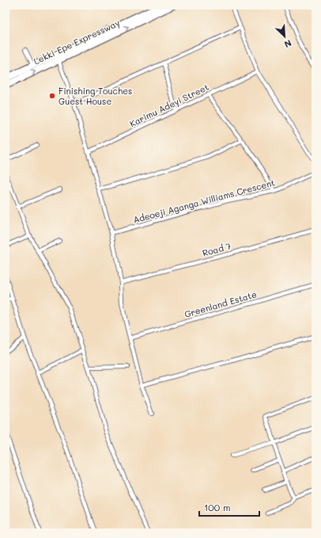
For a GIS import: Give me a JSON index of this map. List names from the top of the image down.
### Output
{
  "streets": {
    "highway": ["Lekki-Epe Expressway"],
    "street": [
      "Karimu Adeyi Street",
      "Adeoeji Aganga Williams Crescent",
      "Road 7",
      "Greenland Estate"
    ]
  },
  "places": ["Finishing Touches Guest House"],
  "scale_bar": "100 m",
  "north": "bottom right"
}
